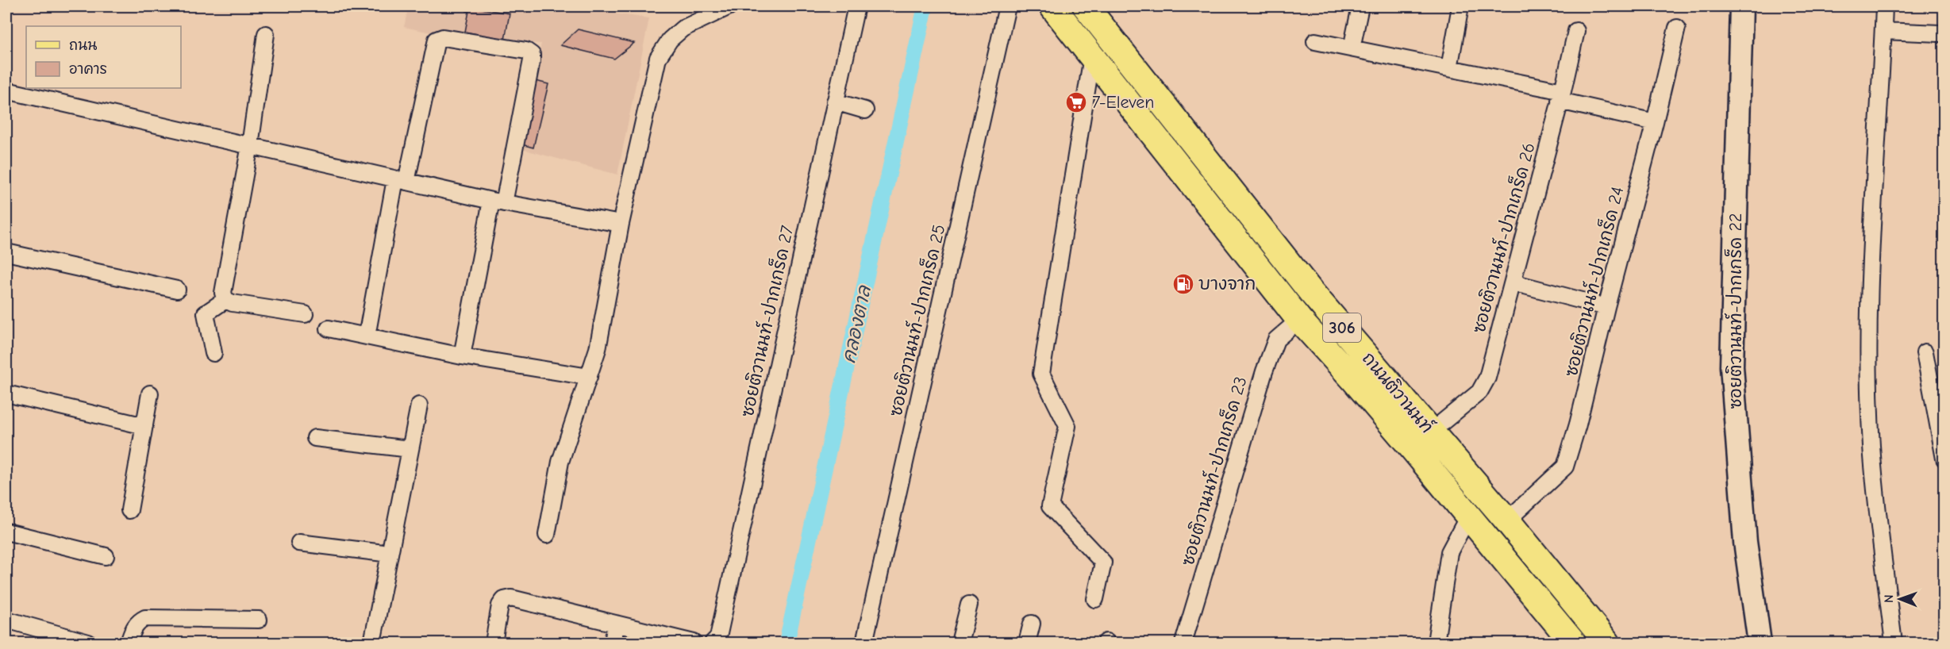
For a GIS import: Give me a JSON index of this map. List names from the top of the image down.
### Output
{
  "streets": {
    "main road": ["306", "ถนนติวานนท์"],
    "street": [
      "ซอยติวานนท์-ปากเกร็ด 26",
      "ซอยติวานนท์-ปากเกร็ด 24",
      "ซอยติวานนท์-ปากเกร็ด 22",
      "ซอยติวานนท์-ปากเกร็ด 25",
      "ซอยติวานนท์-ปากเกร็ด 27",
      "ซอยติวานนท์-ปากเกร็ด 23"
    ]
  },
  "crossings": [
    ["ซอยติวานนท์-ปากเกร็ด 26", "ถนนติวานนท์"],
    ["ซอยติวานนท์-ปากเกร็ด 24", "ถนนติวานนท์"],
    ["ถนนติวานนท์", "ซอยติวานนท์-ปากเกร็ด 23"]
  ],
  "water": ["คลองตาล"],
  "places": {
    "supermarket": ["7-Eleven"],
    "fuel station": ["บางจาก"]
  },
  "legend": ["ถนน", "อาคาร"],
  "north": "left"
}
